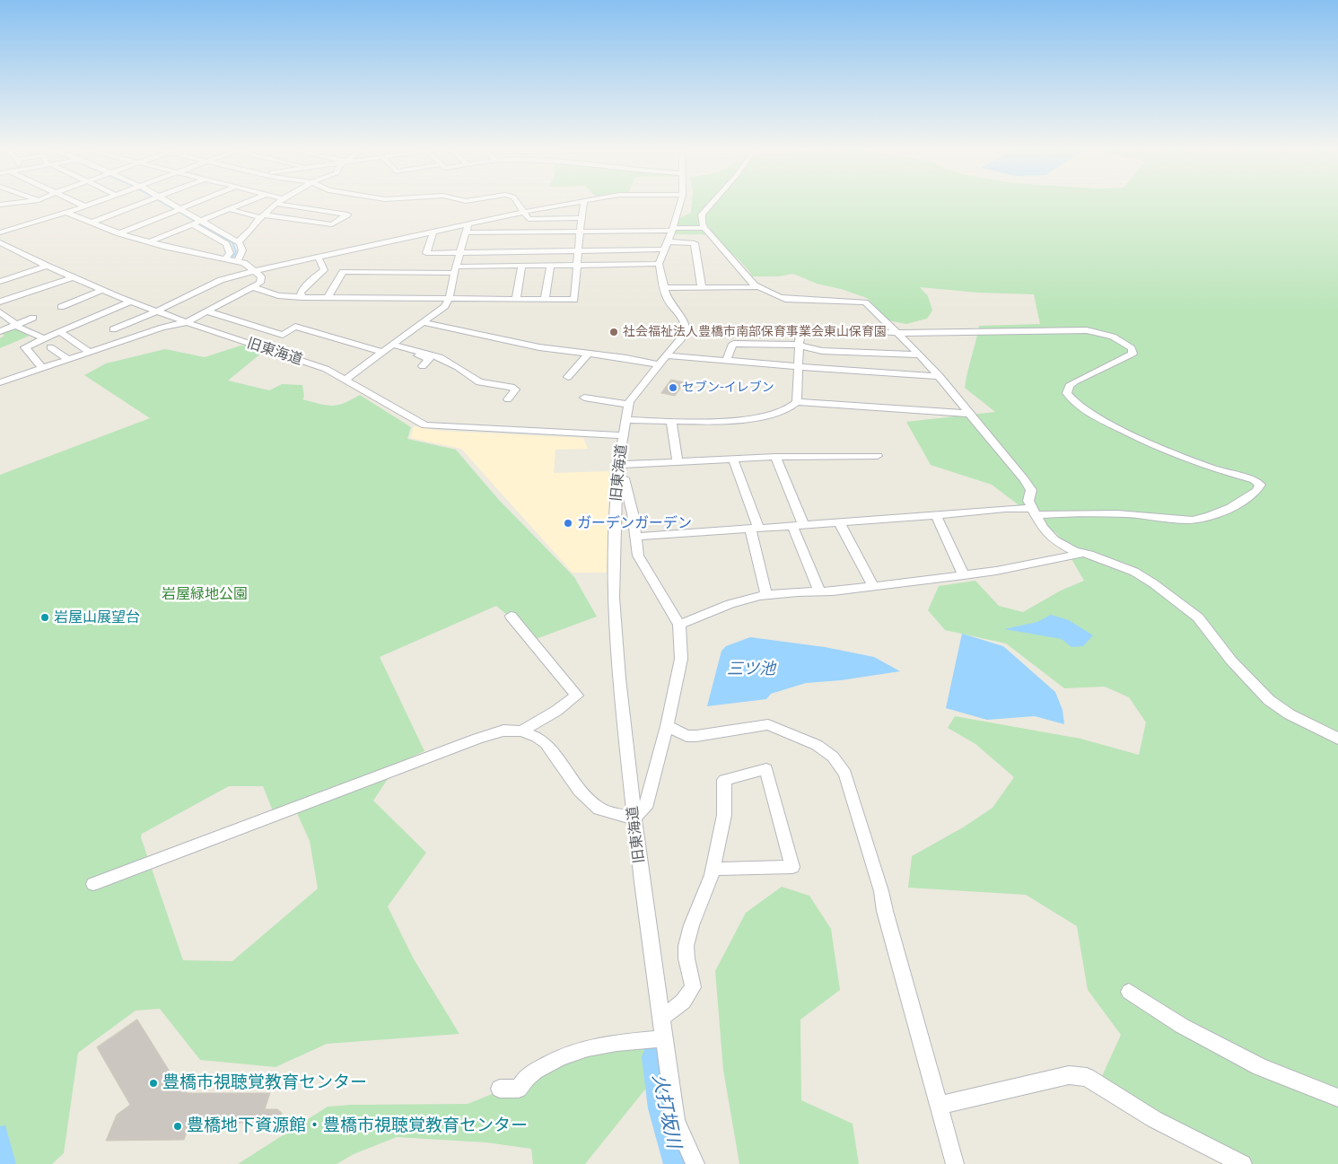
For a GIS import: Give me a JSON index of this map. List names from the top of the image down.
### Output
{
  "streets": {
    "street": ["旧東海道"]
  },
  "water": ["三ツ池", "火打坂川"],
  "parks": ["岩屋緑地公園"],
  "places": [
    "社会福祉法人豊橋市南部保育事業会東山保育園",
    "セブン-イレブン",
    "ガーデンガーデン",
    "岩屋山展望台",
    "豊橋市視聴覚教育センター",
    "豊橋地下資源館・豊橋市視聴覚教育センター"
  ]
}
